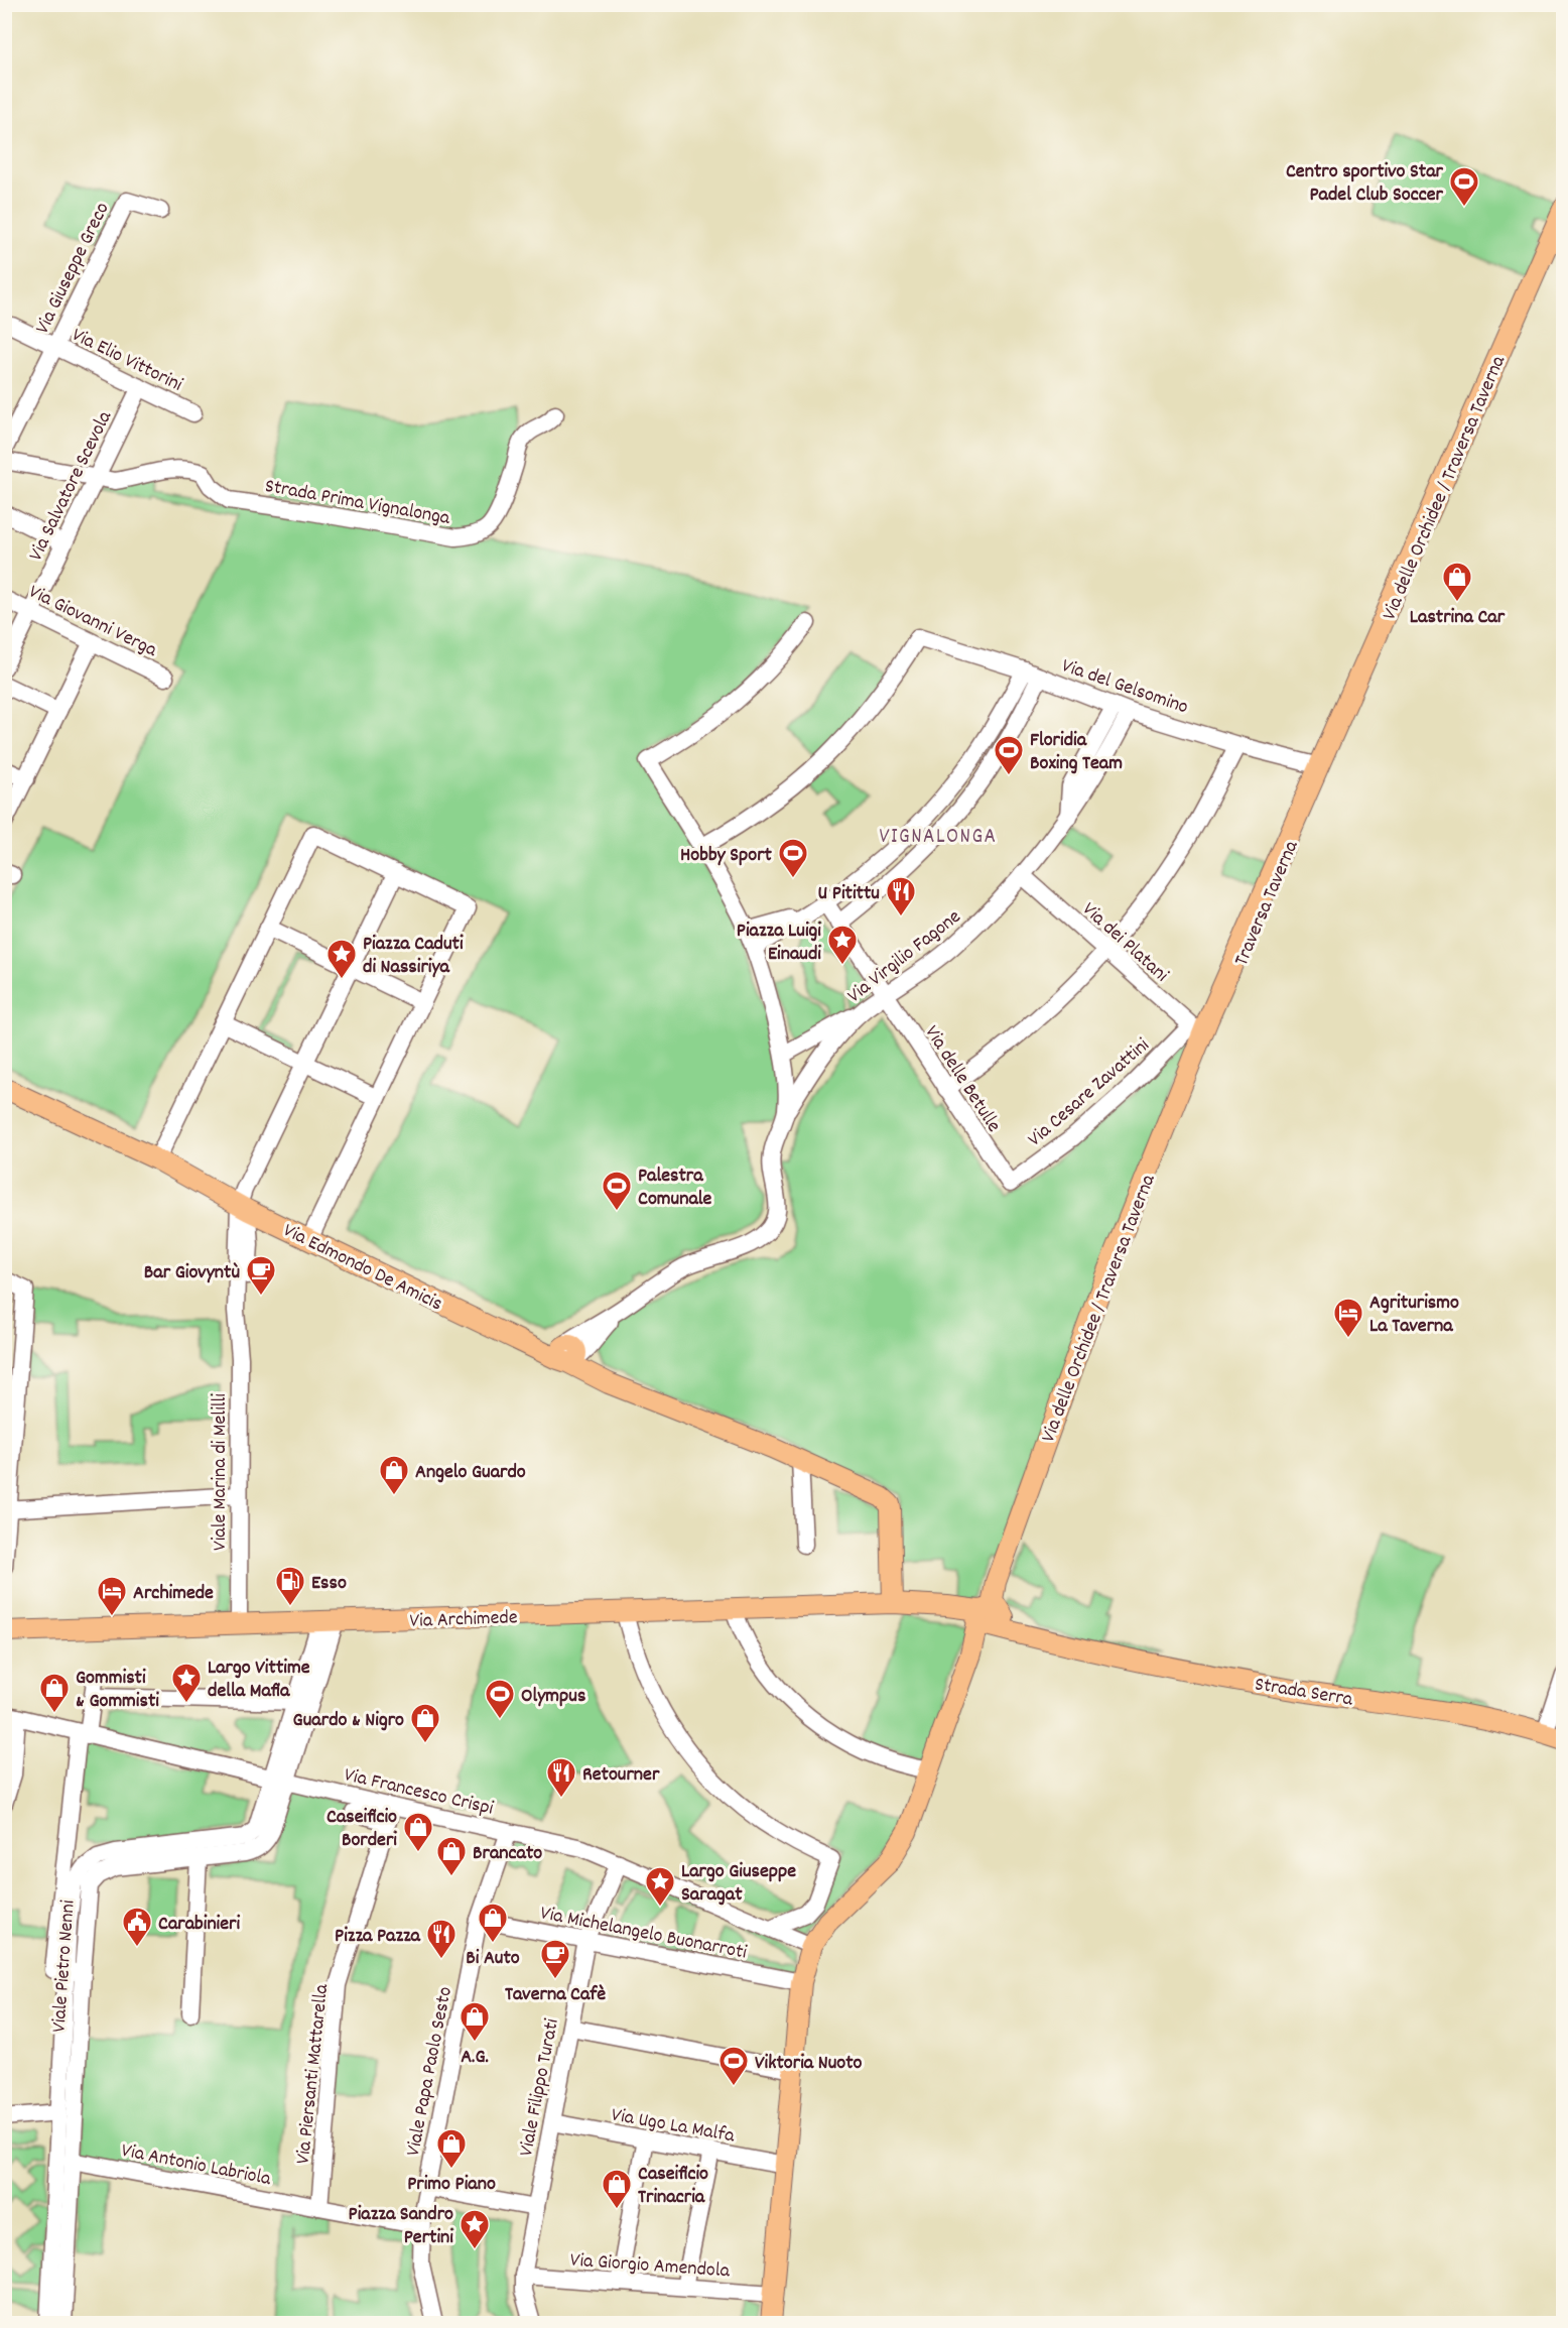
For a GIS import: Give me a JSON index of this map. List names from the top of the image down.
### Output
{
  "streets": {
    "main road": [
      "Via delle Orchidee / Traversa Taverna",
      "Via Edmondo De Amicis",
      "Via Archimede",
      "Strada Serra"
    ],
    "street": [
      "Via Giuseppe Greco",
      "Via Elio Vittorini",
      "Via Salvatore Scevola",
      "Strada Prima Vignalonga",
      "Via Giovanni Verga",
      "Via del Gelsomino",
      "Via dei Platani",
      "Via Virgilio Fagone",
      "Via delle Betulle",
      "Via Cesare Zavattini",
      "Viale Marina di Melilli",
      "Via Francesco Crispi",
      "Via Michelangelo Buonarroti",
      "Viale Pietro Nenni",
      "Viale Papa Paolo Sesto",
      "Via Piersanti Mattarella",
      "Viale Filippo Turati",
      "Via Ugo La Malfa",
      "Via Antonio Labriola",
      "Via Giorgio Amendola"
    ]
  },
  "crossings": [
    ["Via Giuseppe Greco", "Via Elio Vittorini"],
    ["Via Elio Vittorini", "Via Salvatore Scevola"],
    ["Via Salvatore Scevola", "Strada Prima Vignalonga"],
    ["Via Salvatore Scevola", "Via Giovanni Verga"],
    ["Via delle Orchidee / Traversa Taverna", "Via del Gelsomino"],
    ["Via delle Orchidee / Traversa Taverna", "Via dei Platani"],
    ["Via delle Orchidee / Traversa Taverna", "Via Cesare Zavattini"],
    ["Via delle Orchidee / Traversa Taverna", "Via Archimede"],
    ["Via delle Orchidee / Traversa Taverna", "Strada Serra"],
    ["Via delle Orchidee / Traversa Taverna", "Via Francesco Crispi"],
    ["Via delle Orchidee / Traversa Taverna", "Via Michelangelo Buonarroti"],
    ["Via delle Orchidee / Traversa Taverna", "Via Ugo La Malfa"],
    ["Via delle Orchidee / Traversa Taverna", "Via Giorgio Amendola"],
    ["Via del Gelsomino", "Via Virgilio Fagone"],
    ["Via dei Platani", "Via Virgilio Fagone"],
    ["Via dei Platani", "Via Cesare Zavattini"],
    ["Via Virgilio Fagone", "Via delle Betulle"],
    ["Via delle Betulle", "Via Cesare Zavattini"],
    ["Via Edmondo De Amicis", "Viale Marina di Melilli"],
    ["Viale Marina di Melilli", "Via Archimede"],
    ["Via Archimede", "Strada Serra"],
    ["Via Francesco Crispi", "Viale Papa Paolo Sesto"],
    ["Via Francesco Crispi", "Via Piersanti Mattarella"],
    ["Via Francesco Crispi", "Viale Filippo Turati"],
    ["Via Michelangelo Buonarroti", "Viale Papa Paolo Sesto"],
    ["Via Michelangelo Buonarroti", "Viale Filippo Turati"],
    ["Viale Pietro Nenni", "Via Antonio Labriola"],
    ["Viale Papa Paolo Sesto", "Via Antonio Labriola"],
    ["Via Piersanti Mattarella", "Via Antonio Labriola"],
    ["Viale Filippo Turati", "Via Ugo La Malfa"],
    ["Viale Filippo Turati", "Via Giorgio Amendola"]
  ],
  "districts": ["VIGNALONGA"],
  "places": {
    "sports": [
      "Centro sportivo Star Padel Club Soccer",
      "Floridia Boxing Team",
      "Hobby Sport",
      "Palestra Comunale",
      "Olympus",
      "Viktoria Nuoto"
    ],
    "shop": [
      "Lastrina Car",
      "Angelo Guardo",
      "Gommisti & Gommisti",
      "Guardo & Nigro",
      "Caseificio Borderi",
      "Brancato",
      "Bi Auto",
      "A.G.",
      "Primo Piano",
      "Caseificio Trinacria"
    ],
    "restaurant": ["U Pitittu", "Retourner", "Pizza Pazza"],
    "place": [
      "Piazza Luigi Einaudi",
      "Piazza Caduti di Nassiriya",
      "Largo Vittime della Mafia",
      "Largo Giuseppe Saragat",
      "Piazza Sandro Pertini"
    ],
    "cafe": ["Bar Giovyntù", "Taverna Cafè"],
    "hotel": ["Agriturismo La Taverna", "Archimede"],
    "fuel station": ["Esso"],
    "public building": ["Carabinieri"]
  }
}
